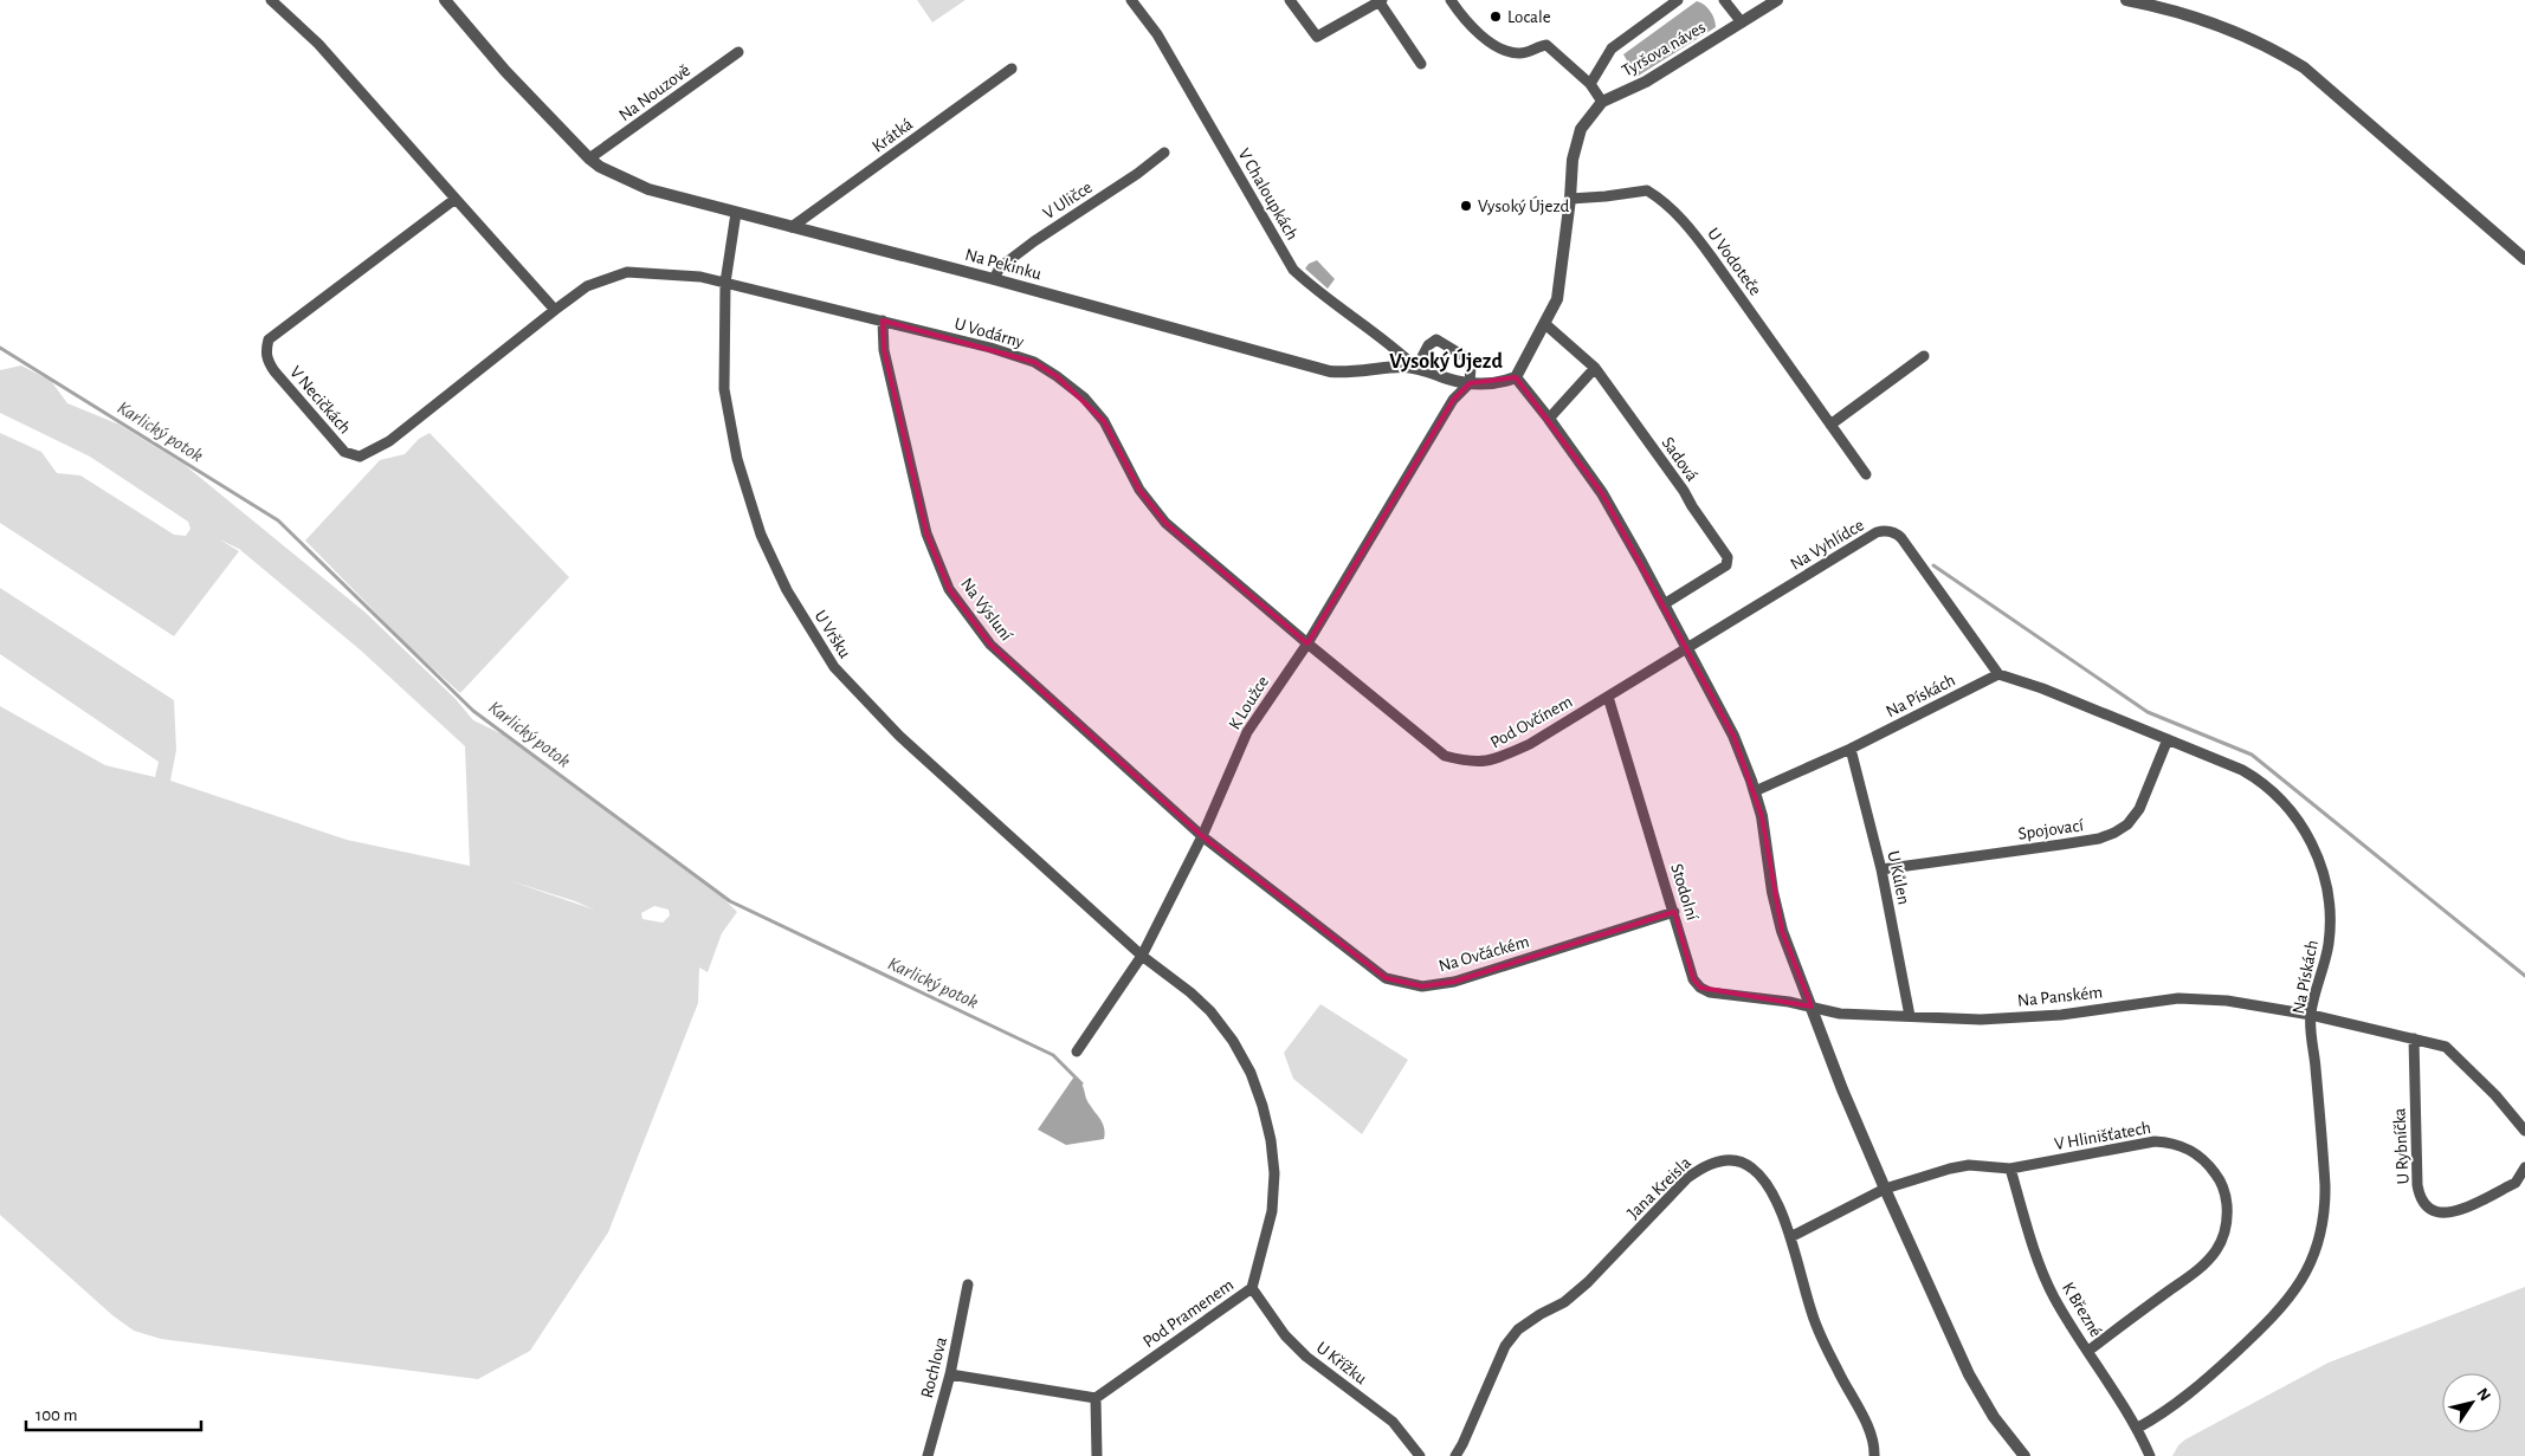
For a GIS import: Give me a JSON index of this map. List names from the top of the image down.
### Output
{
  "streets": {
    "street": [
      "Tyršova náves",
      "Na Nouzově",
      "Krátká",
      "V Chaloupkách",
      "V Uličce",
      "U Vodoteče",
      "Na Pekinku",
      "U Vodárny",
      "V Necičkách",
      "Sadová",
      "Na Vyhlídce",
      "Na Výsluní",
      "U Vršku",
      "Na Pískách",
      "K Loužce",
      "Pod Ovčínem",
      "Spojovací",
      "U Kůlen",
      "Stodolní",
      "Na Ovčáckém",
      "Na Panském",
      "V Hlinišťatech",
      "U Rybníčka",
      "Jana Kreisla",
      "K Březné",
      "Pod Pramenem",
      "U Křížku",
      "Rochlova"
    ]
  },
  "crossings": [
    ["Tyršova náves", "U Vodoteče"],
    ["Tyršova náves", "Sadová"],
    ["Na Nouzově", "Na Pekinku"],
    ["Krátká", "Na Pekinku"],
    ["V Chaloupkách", "Na Pekinku"],
    ["V Uličce", "Na Pekinku"],
    ["Na Pekinku", "U Vršku"],
    ["U Vodárny", "V Necičkách"],
    ["U Vodárny", "Na Výsluní"],
    ["U Vodárny", "U Vršku"],
    ["U Vodárny", "K Loužce"],
    ["U Vodárny", "Pod Ovčínem"],
    ["Na Vyhlídce", "Na Pískách"],
    ["Na Vyhlídce", "Pod Ovčínem"],
    ["Na Výsluní", "K Loužce"],
    ["Na Výsluní", "Na Ovčáckém"],
    ["U Vršku", "K Loužce"],
    ["U Vršku", "Pod Pramenem"],
    ["Na Pískách", "Spojovací"],
    ["Na Pískách", "U Kůlen"],
    ["Na Pískách", "Na Panském"],
    ["Na Pískách", "K Březné"],
    ["K Loužce", "Pod Ovčínem"],
    ["K Loužce", "Na Ovčáckém"],
    ["K Loužce", "Pod Pramenem"],
    ["Pod Ovčínem", "Stodolní"],
    ["Spojovací", "U Kůlen"],
    ["U Kůlen", "Na Panském"],
    ["Stodolní", "Na Ovčáckém"],
    ["Stodolní", "Na Panském"],
    ["V Hlinišťatech", "Jana Kreisla"],
    ["V Hlinišťatech", "K Březné"],
    ["Pod Pramenem", "U Křížku"]
  ],
  "districts": ["Vysoký Újezd"],
  "water": ["Karlický potok"],
  "places": ["Locale", "Vysoký Újezd"],
  "scale_bar": "100 m",
  "north": "top right"
}
